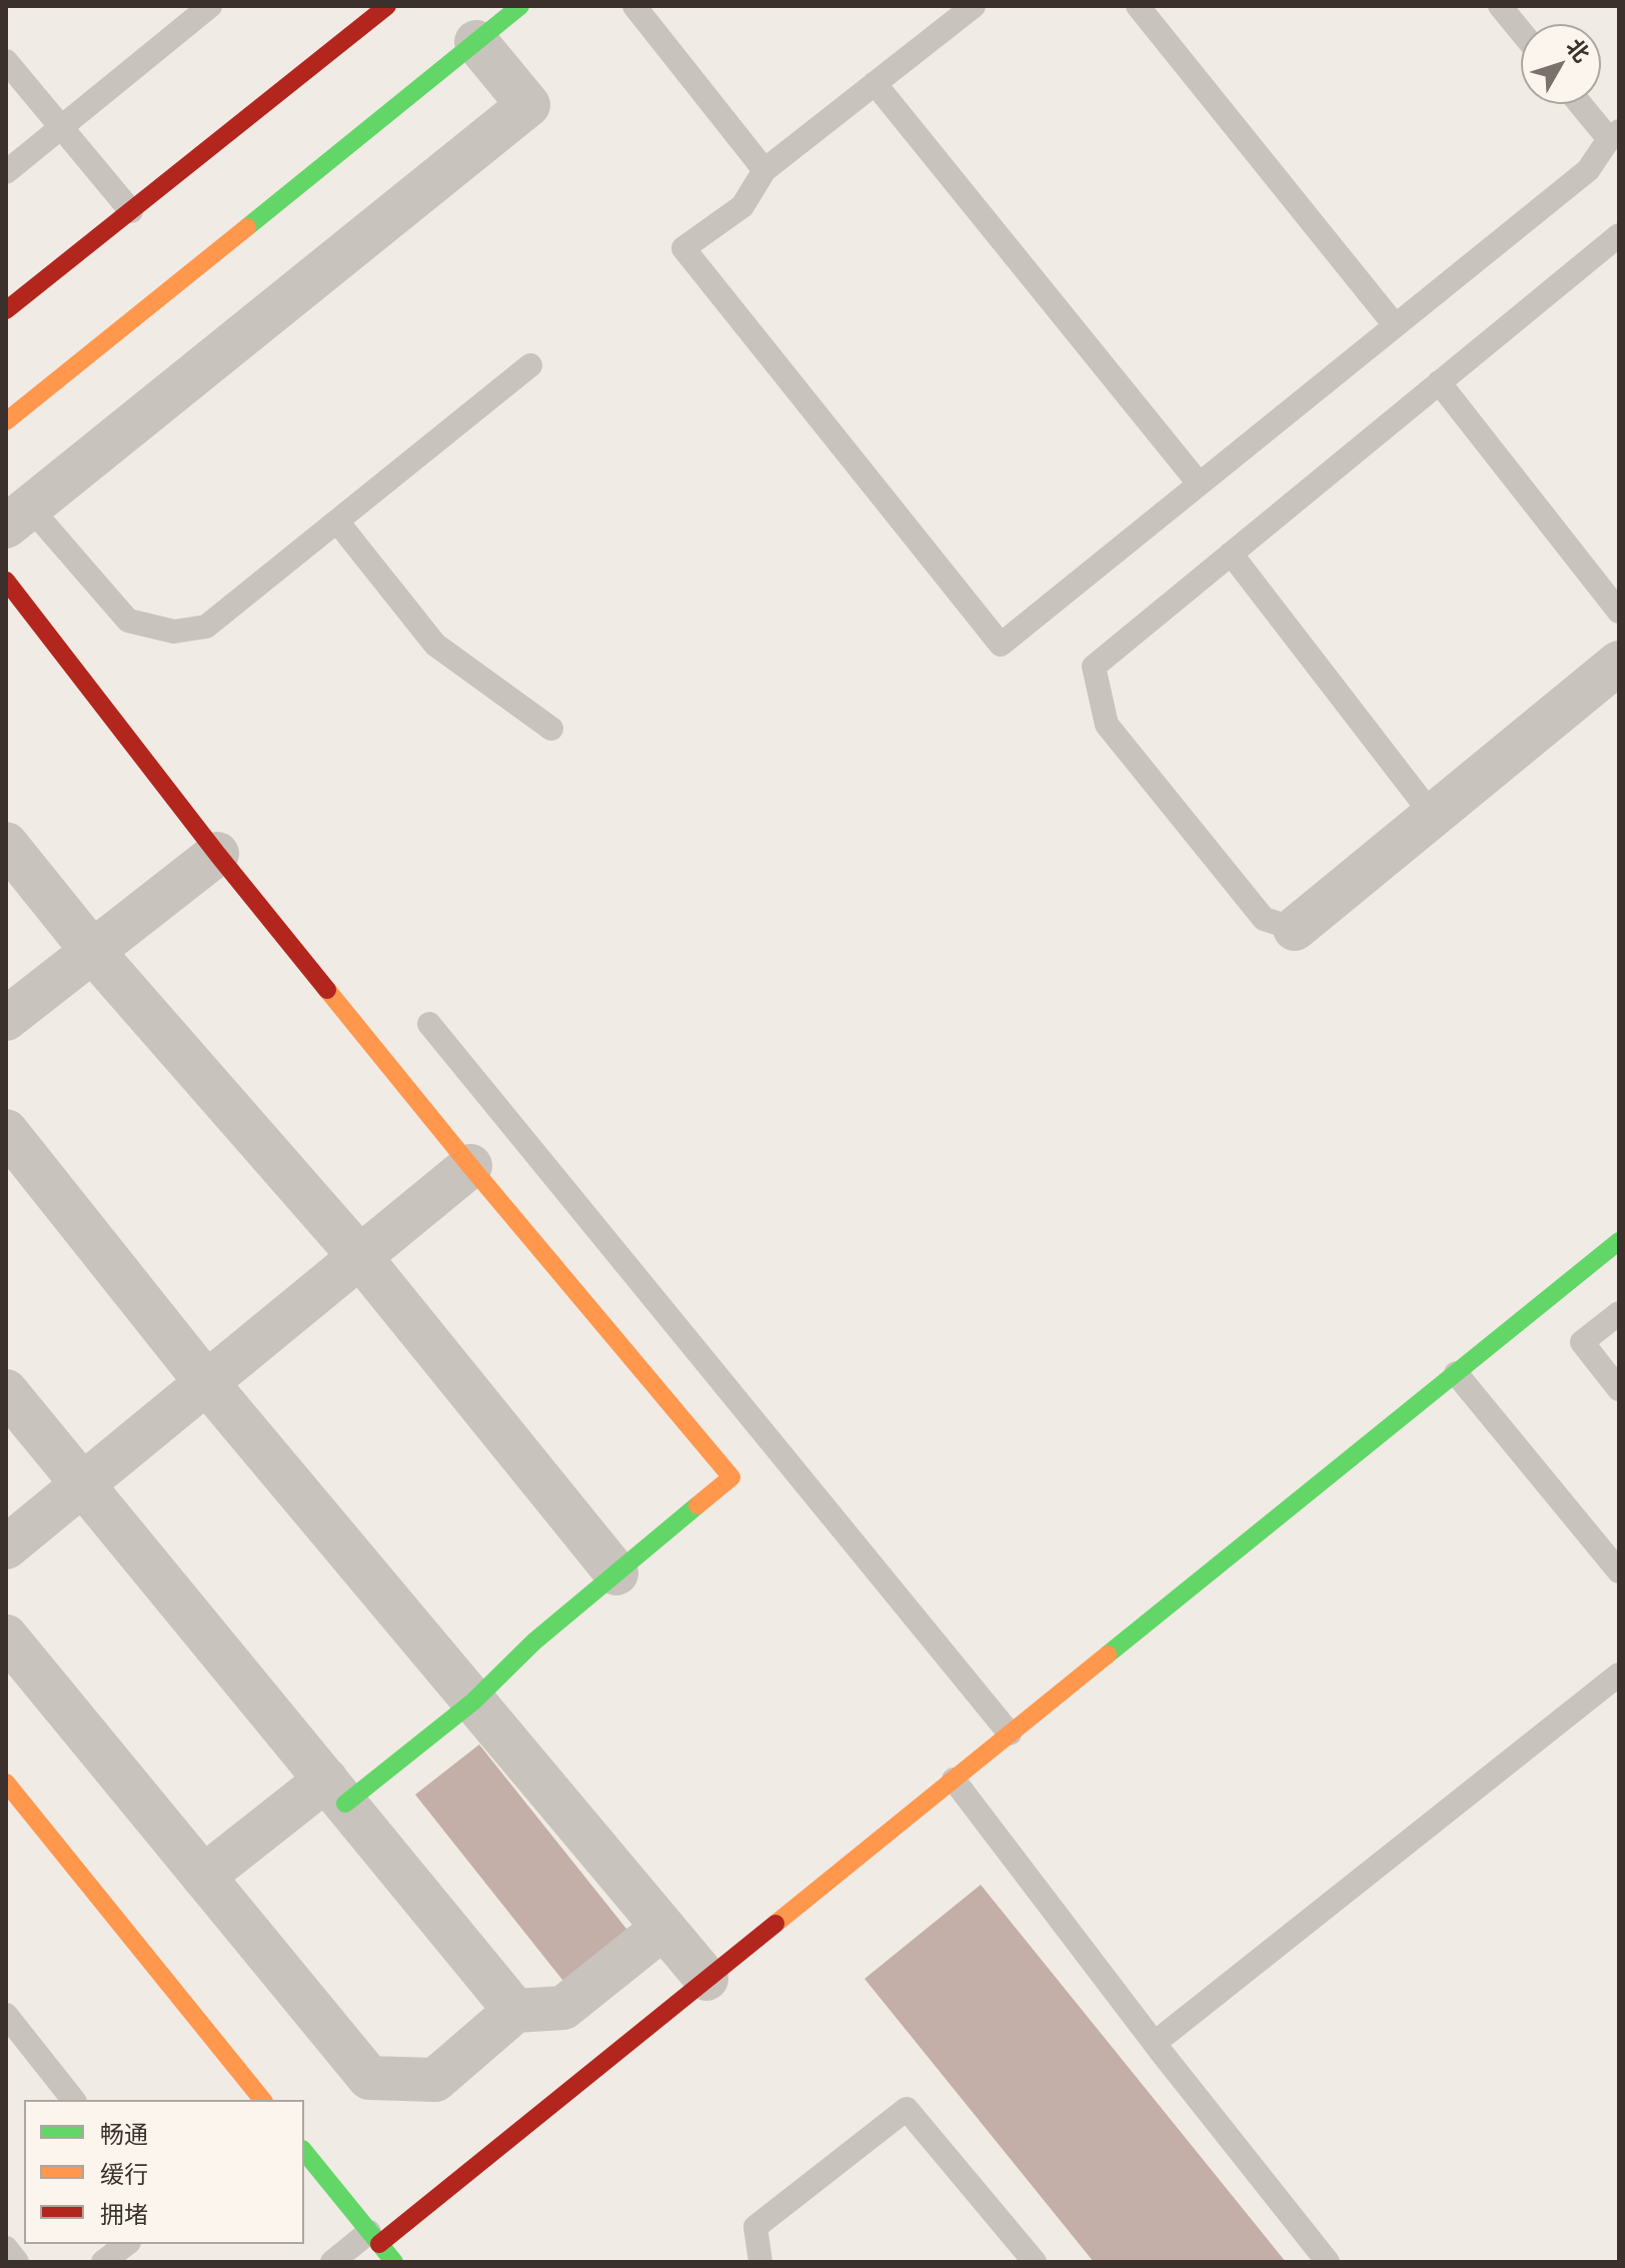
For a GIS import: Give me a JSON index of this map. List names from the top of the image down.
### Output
{
  "legend": ["畅通", "缓行", "拥堵"],
  "north": "top right"
}
